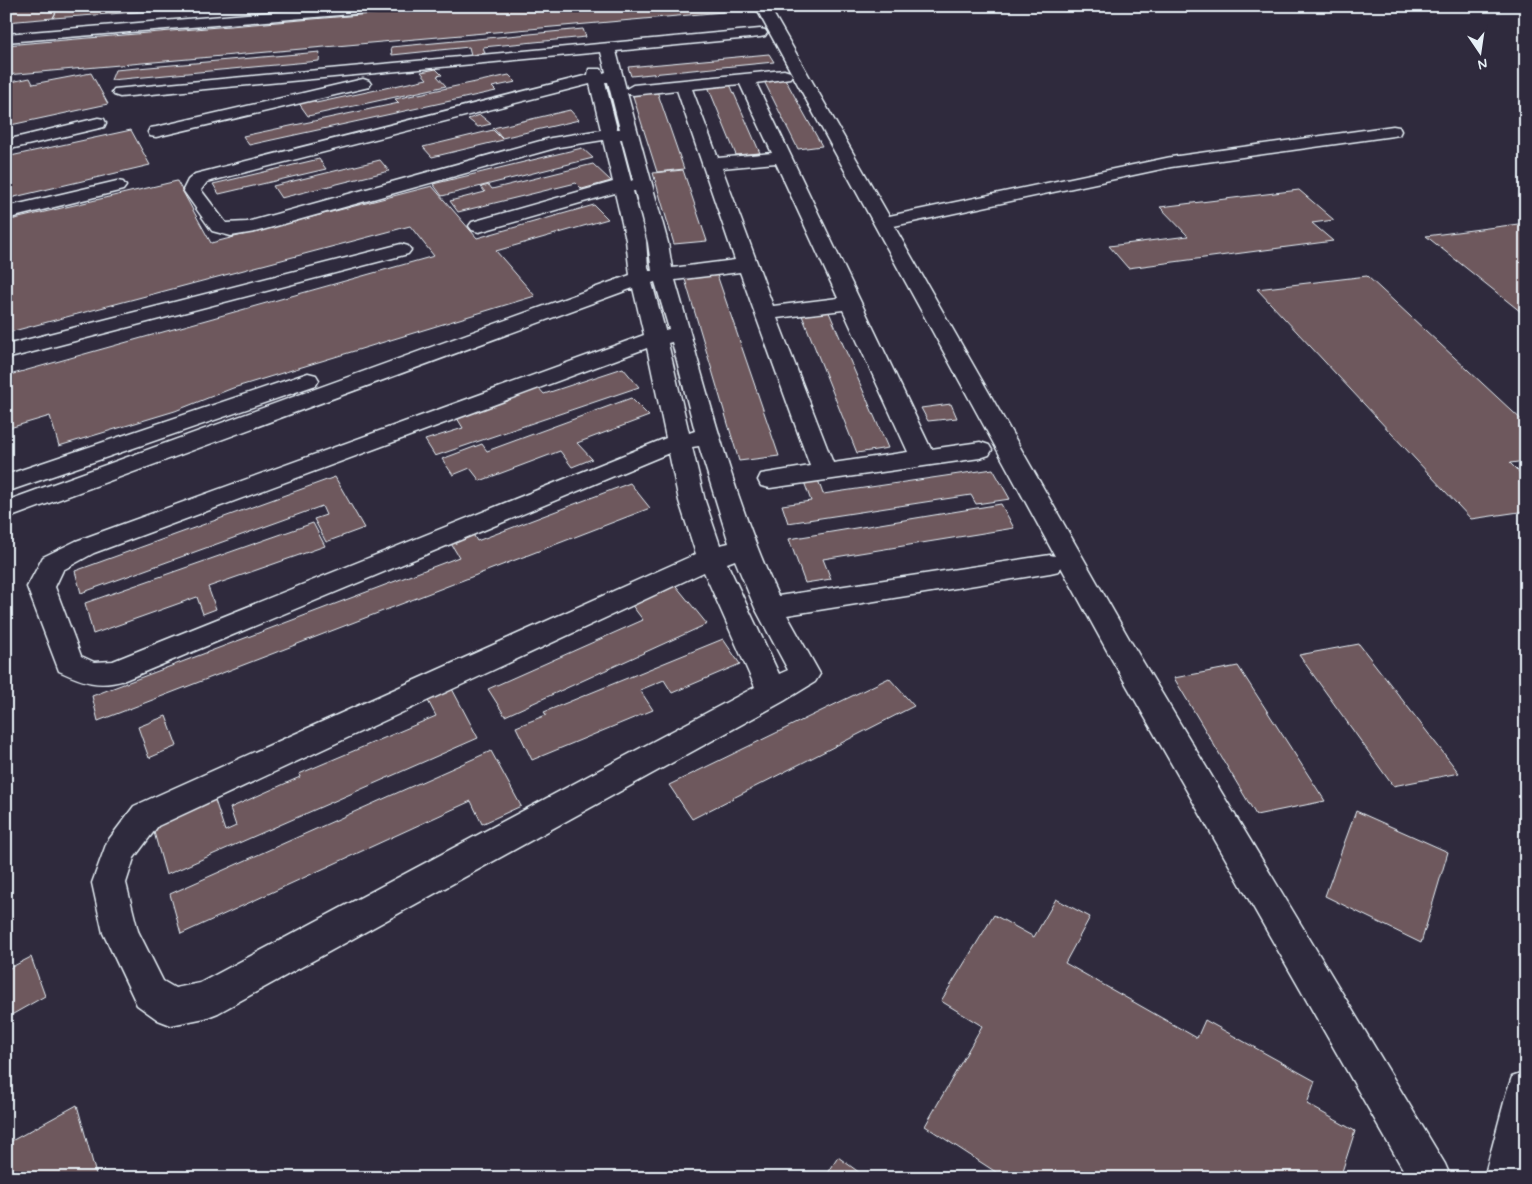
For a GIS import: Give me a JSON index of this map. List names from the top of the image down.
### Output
{
  "north": "bottom"
}
